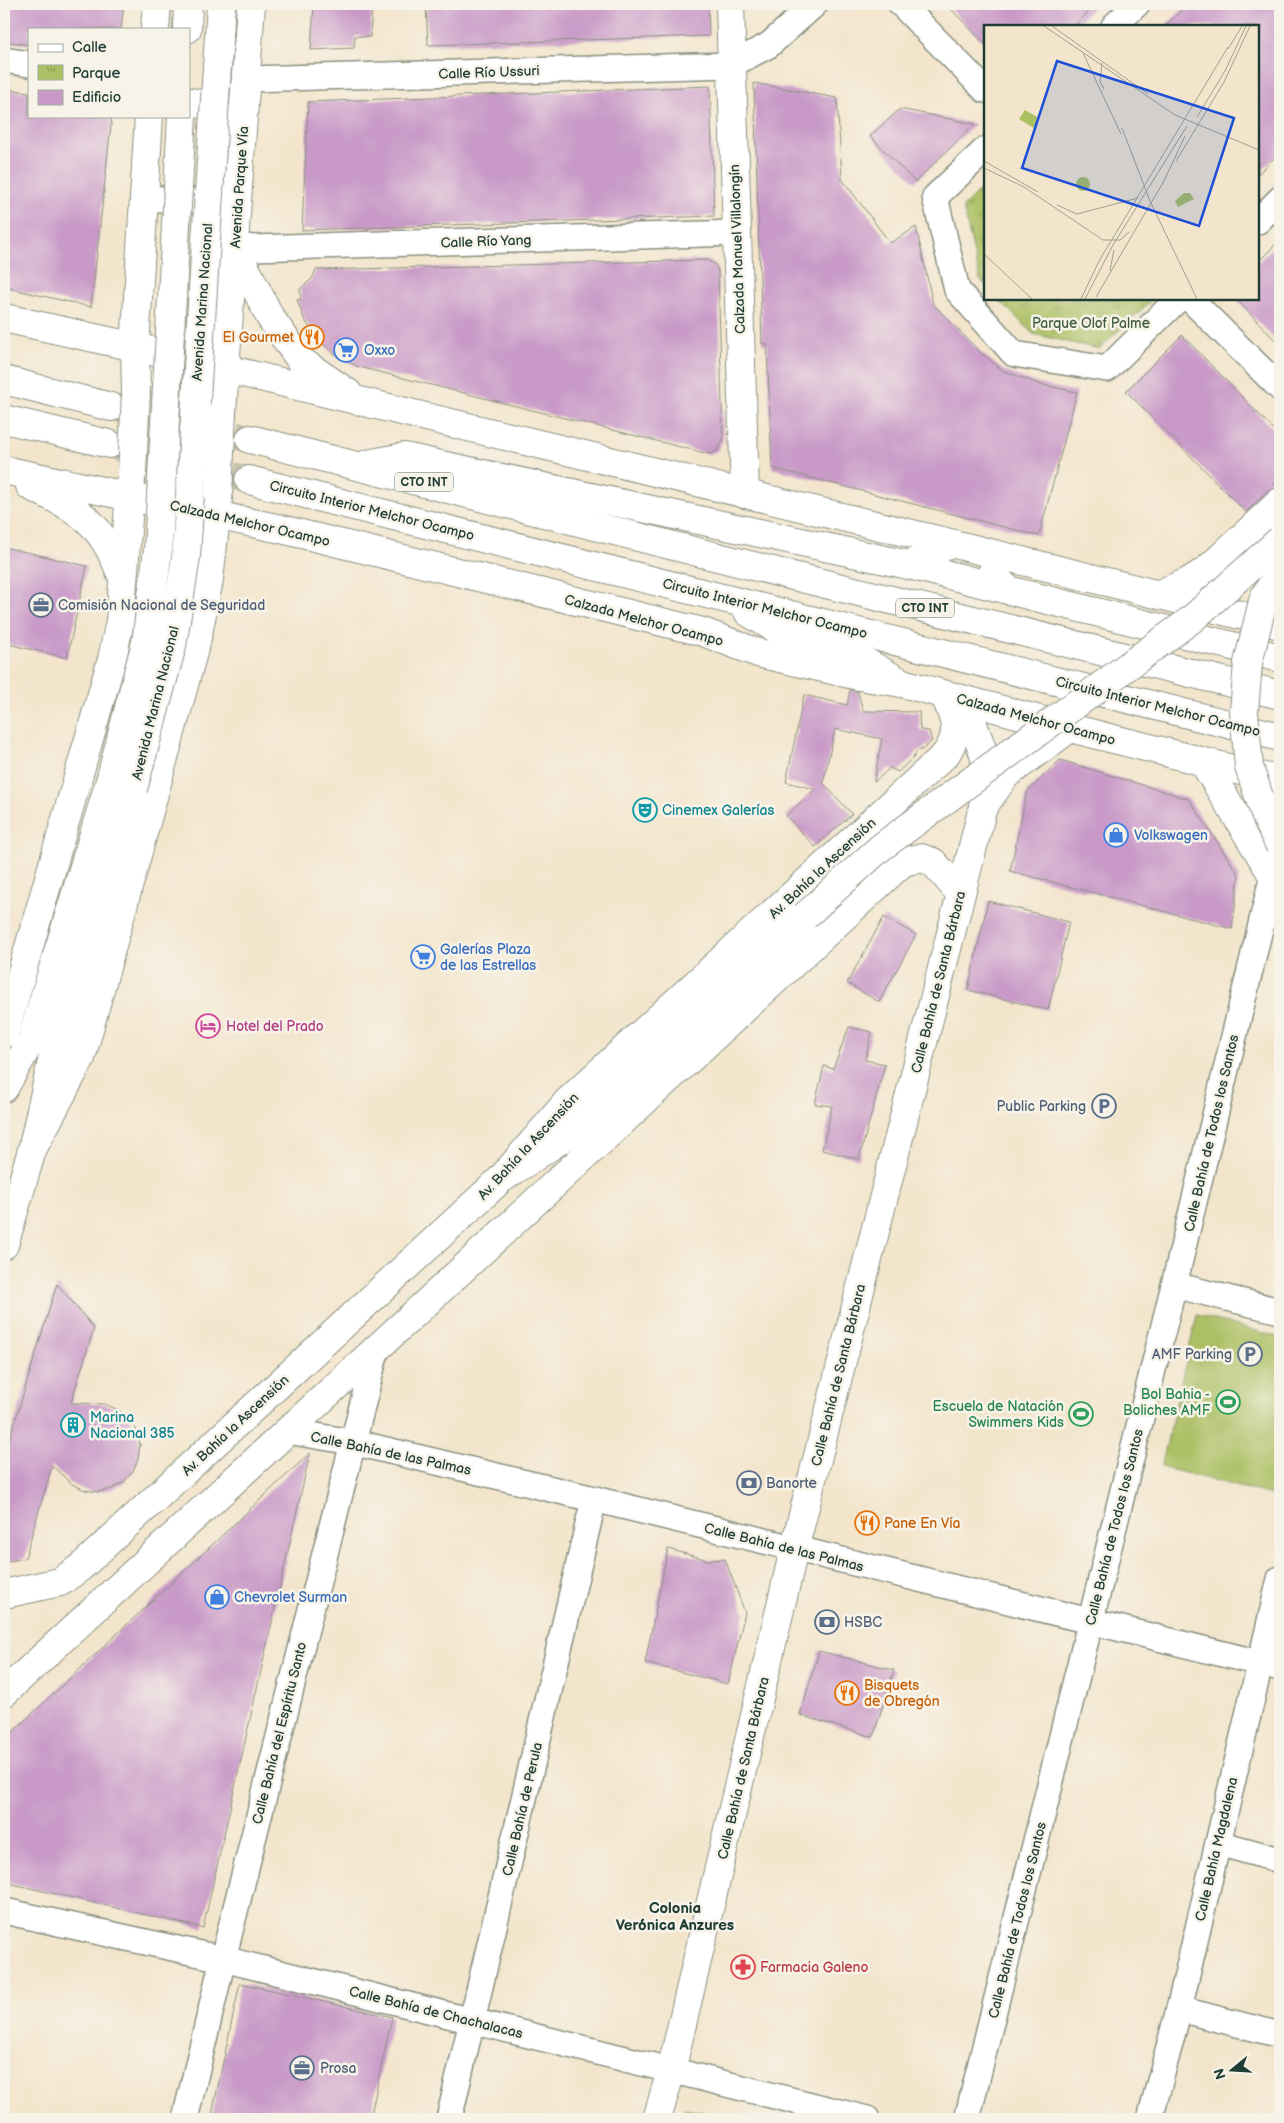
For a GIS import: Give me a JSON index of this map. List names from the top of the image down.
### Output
{
  "streets": {
    "main road": [
      "Avenida Parque Vía",
      "Calzada Manuel Villalongín",
      "Avenida Marina Nacional",
      "CTO INT",
      "Circuito Interior Melchor Ocampo",
      "Calzada Melchor Ocampo",
      "Av. Bahía la Ascensión",
      "Calle Bahía de Santa Bárbara"
    ],
    "street": [
      "Calle Río Ussuri",
      "Calle Río Yang",
      "Calle Bahía de Todos los Santos",
      "Calle Bahía de las Palmas",
      "Calle Bahía del Espíritu Santo",
      "Calle Bahía de Perula",
      "Calle Bahía Magdalena",
      "Calle Bahía de Chachalacas"
    ]
  },
  "crossings": [
    ["Calle Río Ussuri", "Avenida Parque Vía"],
    ["Calle Río Ussuri", "Calzada Manuel Villalongín"],
    ["Avenida Parque Vía", "Calle Río Yang"],
    ["Avenida Parque Vía", "Avenida Marina Nacional"],
    ["Calle Río Yang", "Calzada Manuel Villalongín"],
    ["Avenida Marina Nacional", "Calzada Melchor Ocampo"],
    ["Calzada Melchor Ocampo", "Av. Bahía la Ascensión"],
    ["Calle Bahía de Santa Bárbara", "Calle Bahía de las Palmas"],
    ["Calle Bahía de Santa Bárbara", "Calle Bahía de Chachalacas"],
    ["Calle Bahía de Todos los Santos", "Calle Bahía de las Palmas"],
    ["Calle Bahía de las Palmas", "Calle Bahía del Espíritu Santo"],
    ["Calle Bahía de las Palmas", "Calle Bahía de Perula"],
    ["Calle Bahía de las Palmas", "Calle Bahía Magdalena"],
    ["Calle Bahía del Espíritu Santo", "Calle Bahía de Chachalacas"],
    ["Calle Bahía de Perula", "Calle Bahía de Chachalacas"]
  ],
  "districts": ["Colonia Verónica Anzures"],
  "parks": ["Parque Olof Palme"],
  "places": {
    "restaurant": ["El Gourmet", "Pane En Vía", "Bisquets de Obregón"],
    "supermarket": ["Oxxo", "Galerías Plaza de las Estrellas"],
    "office": ["Comisión Nacional de Seguridad", "Prosa"],
    "theatre": ["Cinemex Galerías"],
    "shop": ["Volkswagen", "Chevrolet Surman"],
    "hotel": ["Hotel del Prado"],
    "parking": ["Public Parking", "AMF Parking"],
    "sports": ["Bol Bahia - Boliches AMF", "Escuela de Natación Swimmers Kids"],
    "building": ["Marina Nacional 385"],
    "bank": ["Banorte", "HSBC"],
    "pharmacy": ["Farmacia Galeno"]
  },
  "legend": ["Calle", "Parque", "Edificio"],
  "north": "left"
}
